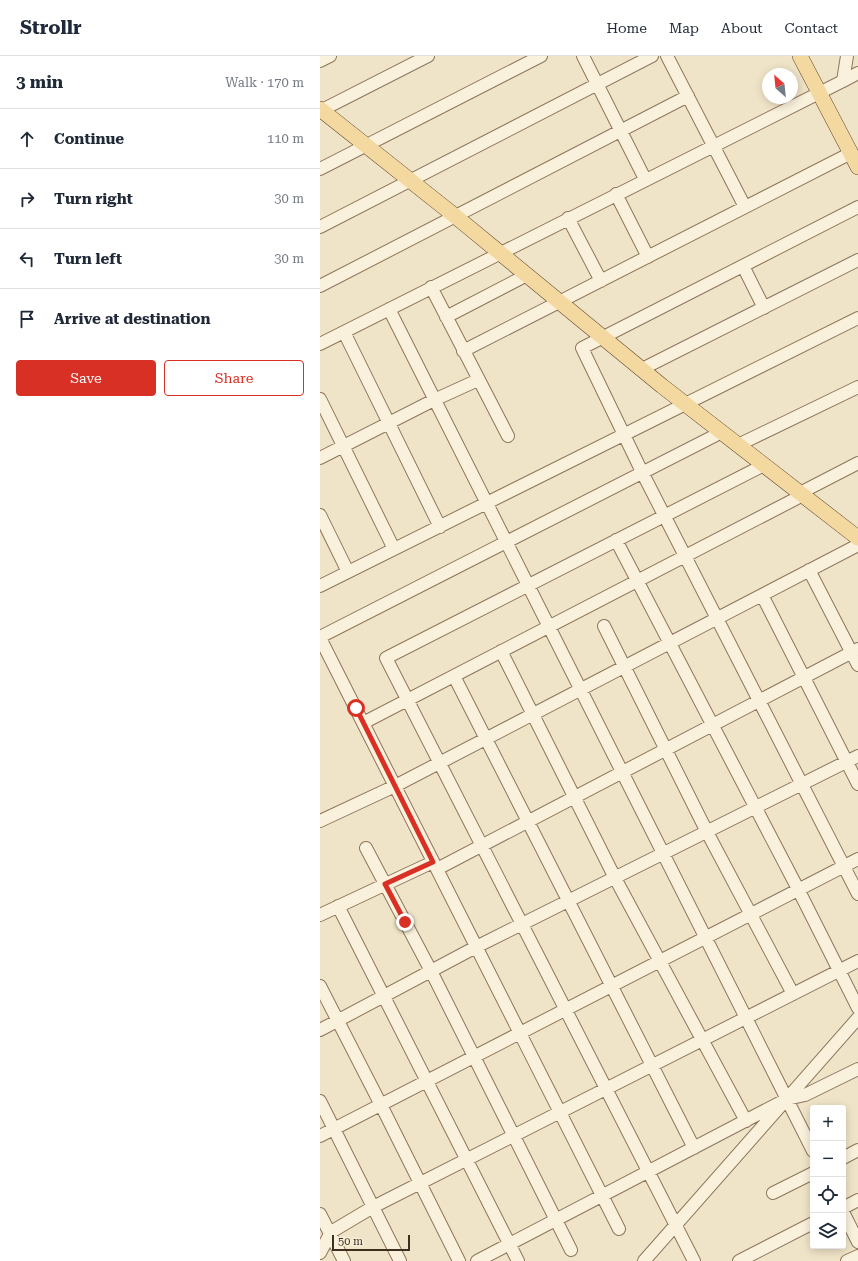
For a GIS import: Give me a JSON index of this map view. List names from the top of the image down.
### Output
{
  "scale_bar": "50 m",
  "north": "top left",
  "page": {
    "header": "Strollr",
    "nav": [
      "Home",
      "Map",
      "About",
      "Contact"
    ],
    "heading": ["3 min", "Walk · 170 m"],
    "list": [
      ["Continue", "110 m"],
      ["Turn right", "30 m"],
      ["Turn left", "30 m"],
      "Arrive at destination"
    ],
    "buttons": ["Save", "Share"],
    "map_buttons": ["+", "−"],
    "scale": "50 m"
  }
}
